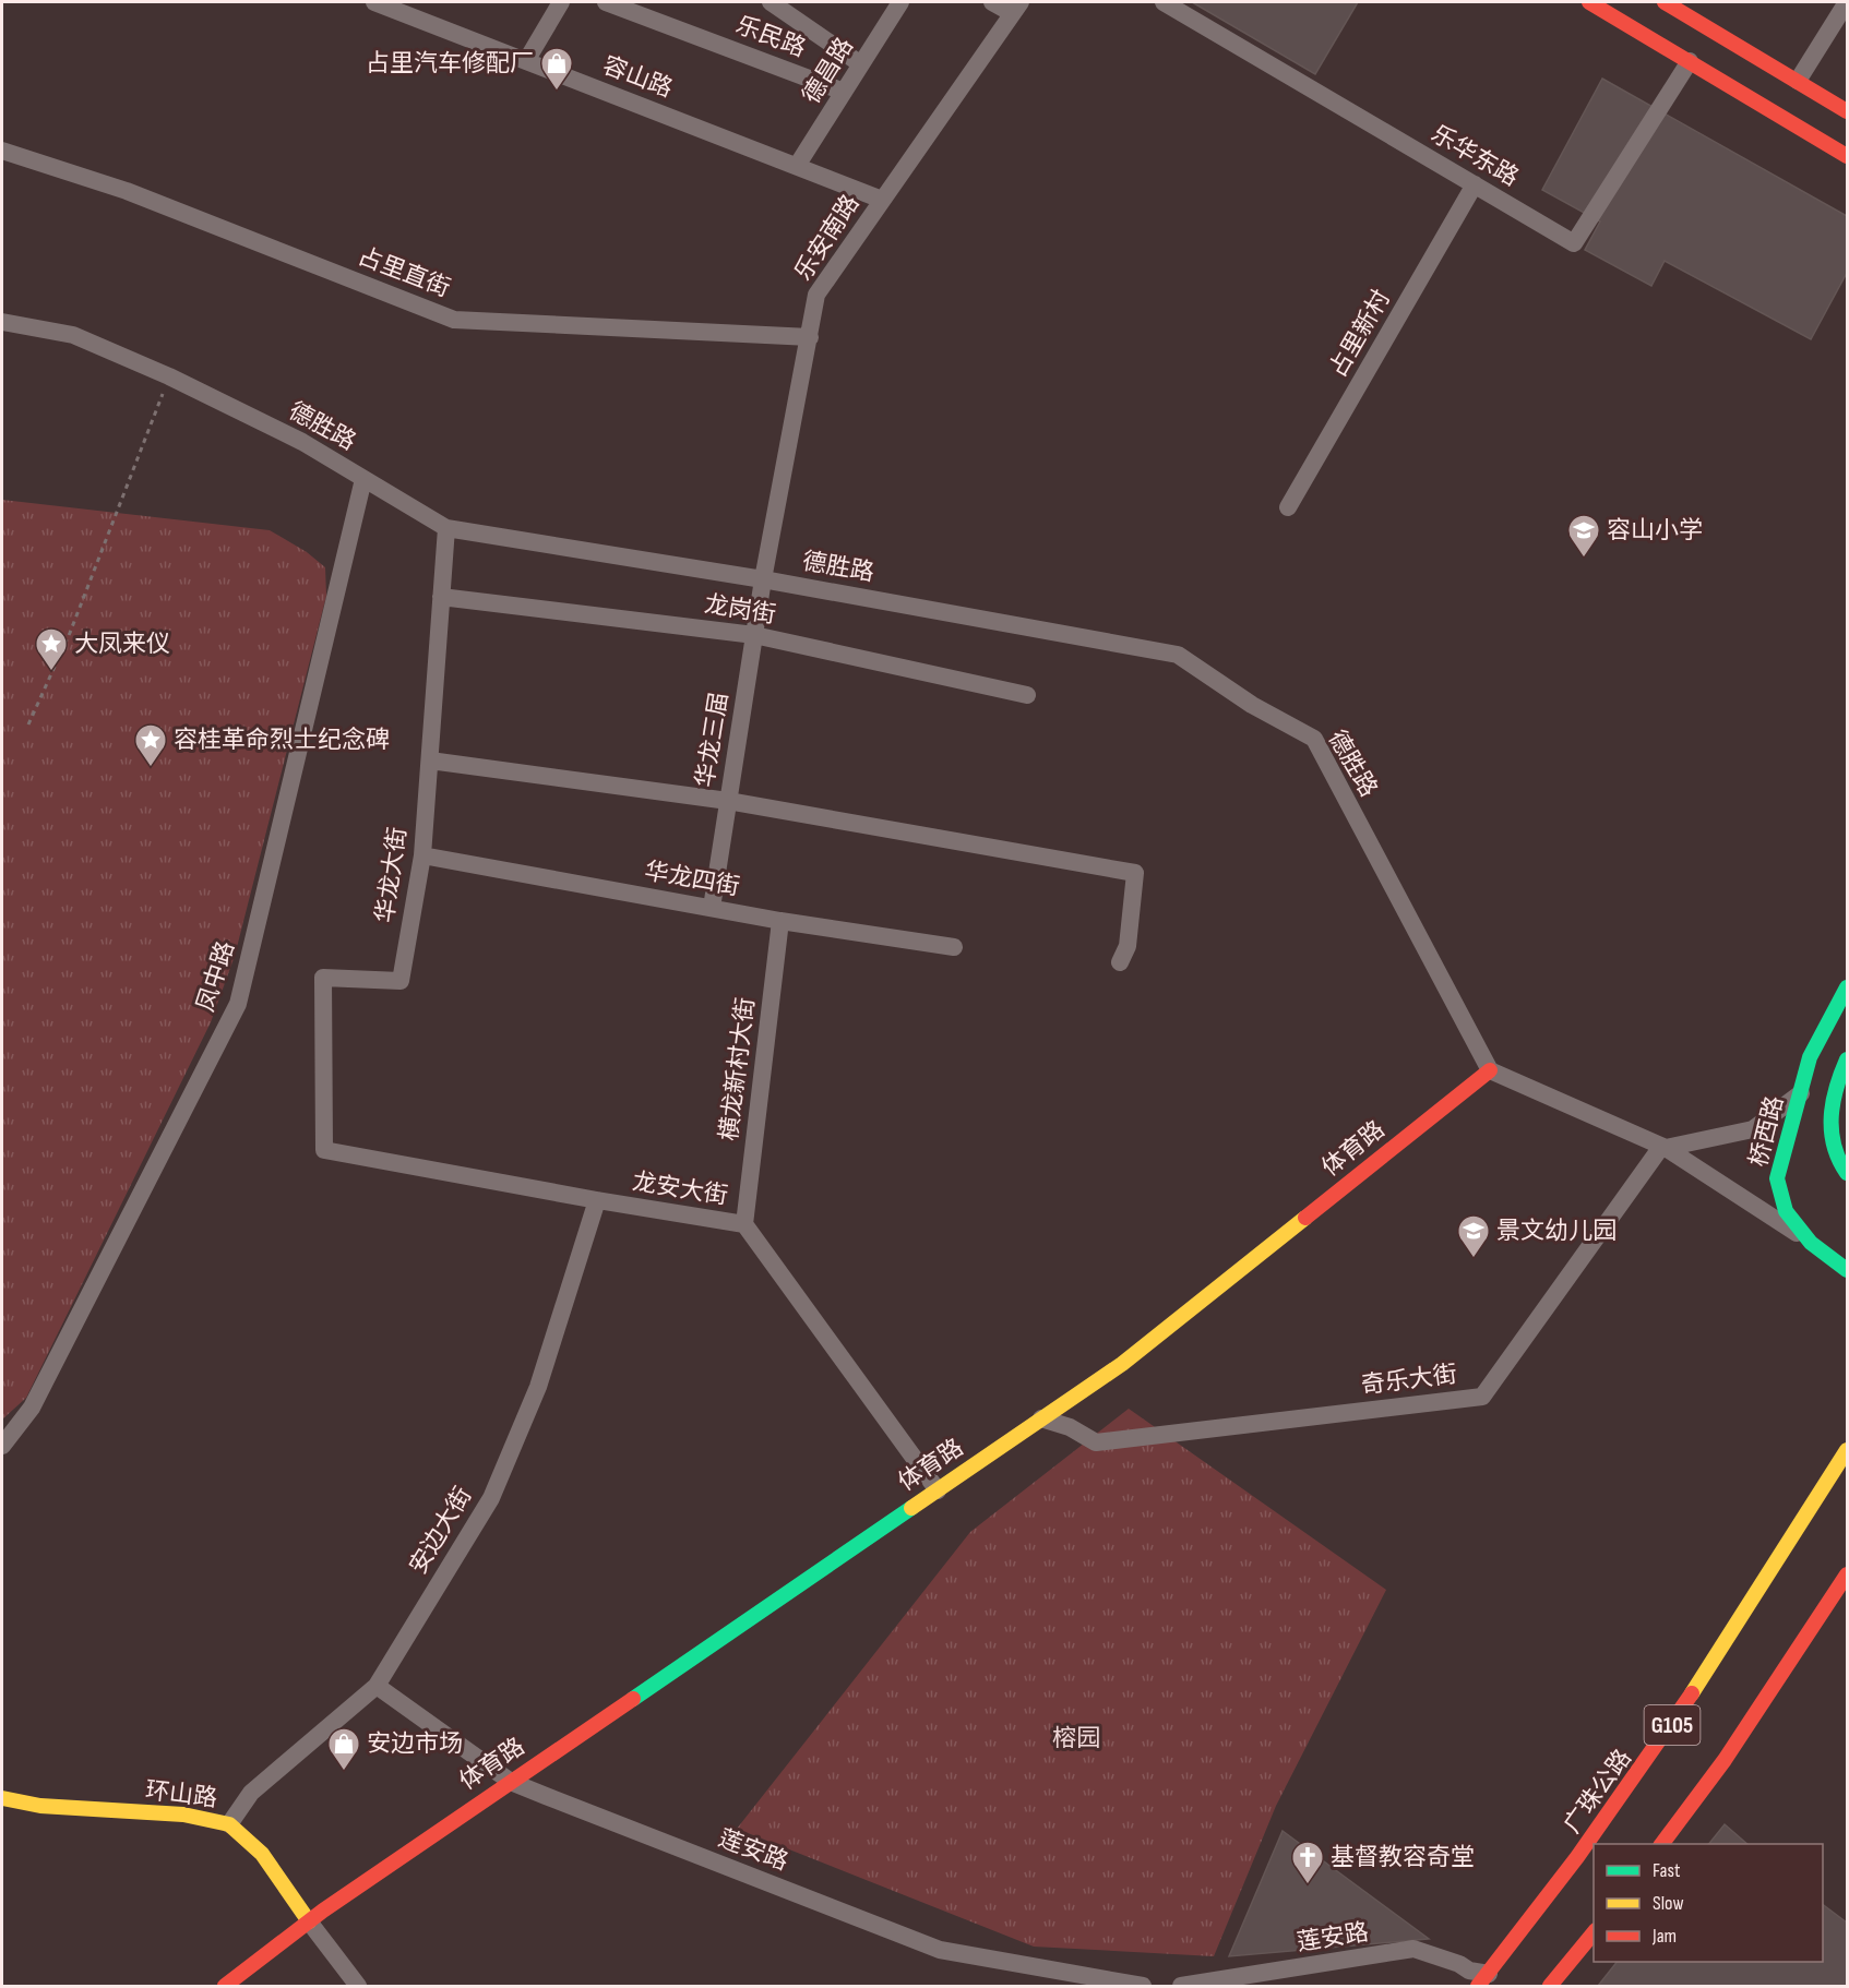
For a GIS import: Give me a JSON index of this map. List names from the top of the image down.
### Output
{
  "streets": {
    "main road": [
      "桥西路",
      "体育路",
      "G105",
      "广珠公路",
      "环山路"
    ],
    "street": [
      "乐民路",
      "德昌路",
      "容山路",
      "乐华东路",
      "乐安南路",
      "占里直街",
      "占里新村",
      "德胜路",
      "龙岗街",
      "华龙三届",
      "华龙大街",
      "华龙四街",
      "凤中路",
      "横龙新村大街",
      "龙安大街",
      "奇乐大街",
      "安边大街",
      "莲安路"
    ]
  },
  "crossings": [
    ["乐民路", "德昌路"],
    ["德昌路", "容山路"],
    ["容山路", "乐安南路"],
    ["乐华东路", "占里新村"],
    ["乐安南路", "占里直街"],
    ["乐安南路", "德胜路"],
    ["乐安南路", "华龙三届"],
    ["德胜路", "华龙三届"],
    ["德胜路", "华龙大街"],
    ["德胜路", "凤中路"],
    ["德胜路", "体育路"],
    ["龙岗街", "华龙三届"],
    ["龙岗街", "华龙大街"],
    ["华龙三届", "华龙四街"],
    ["华龙大街", "华龙四街"],
    ["华龙大街", "龙安大街"],
    ["华龙四街", "横龙新村大街"],
    ["横龙新村大街", "龙安大街"],
    ["体育路", "龙安大街"],
    ["体育路", "奇乐大街"],
    ["体育路", "环山路"],
    ["体育路", "莲安路"],
    ["龙安大街", "安边大街"],
    ["安边大街", "环山路"],
    ["安边大街", "莲安路"],
    ["广珠公路", "莲安路"]
  ],
  "parks": ["榕园"],
  "places": {
    "shop": ["占里汽车修配厂", "安边市场"],
    "school or university": ["容山小学", "景文幼儿园"],
    "place": ["大凤来仪", "容桂革命烈士纪念碑"],
    "church": ["基督教容奇堂"]
  },
  "legend": ["Fast", "Slow", "Jam"]
}
